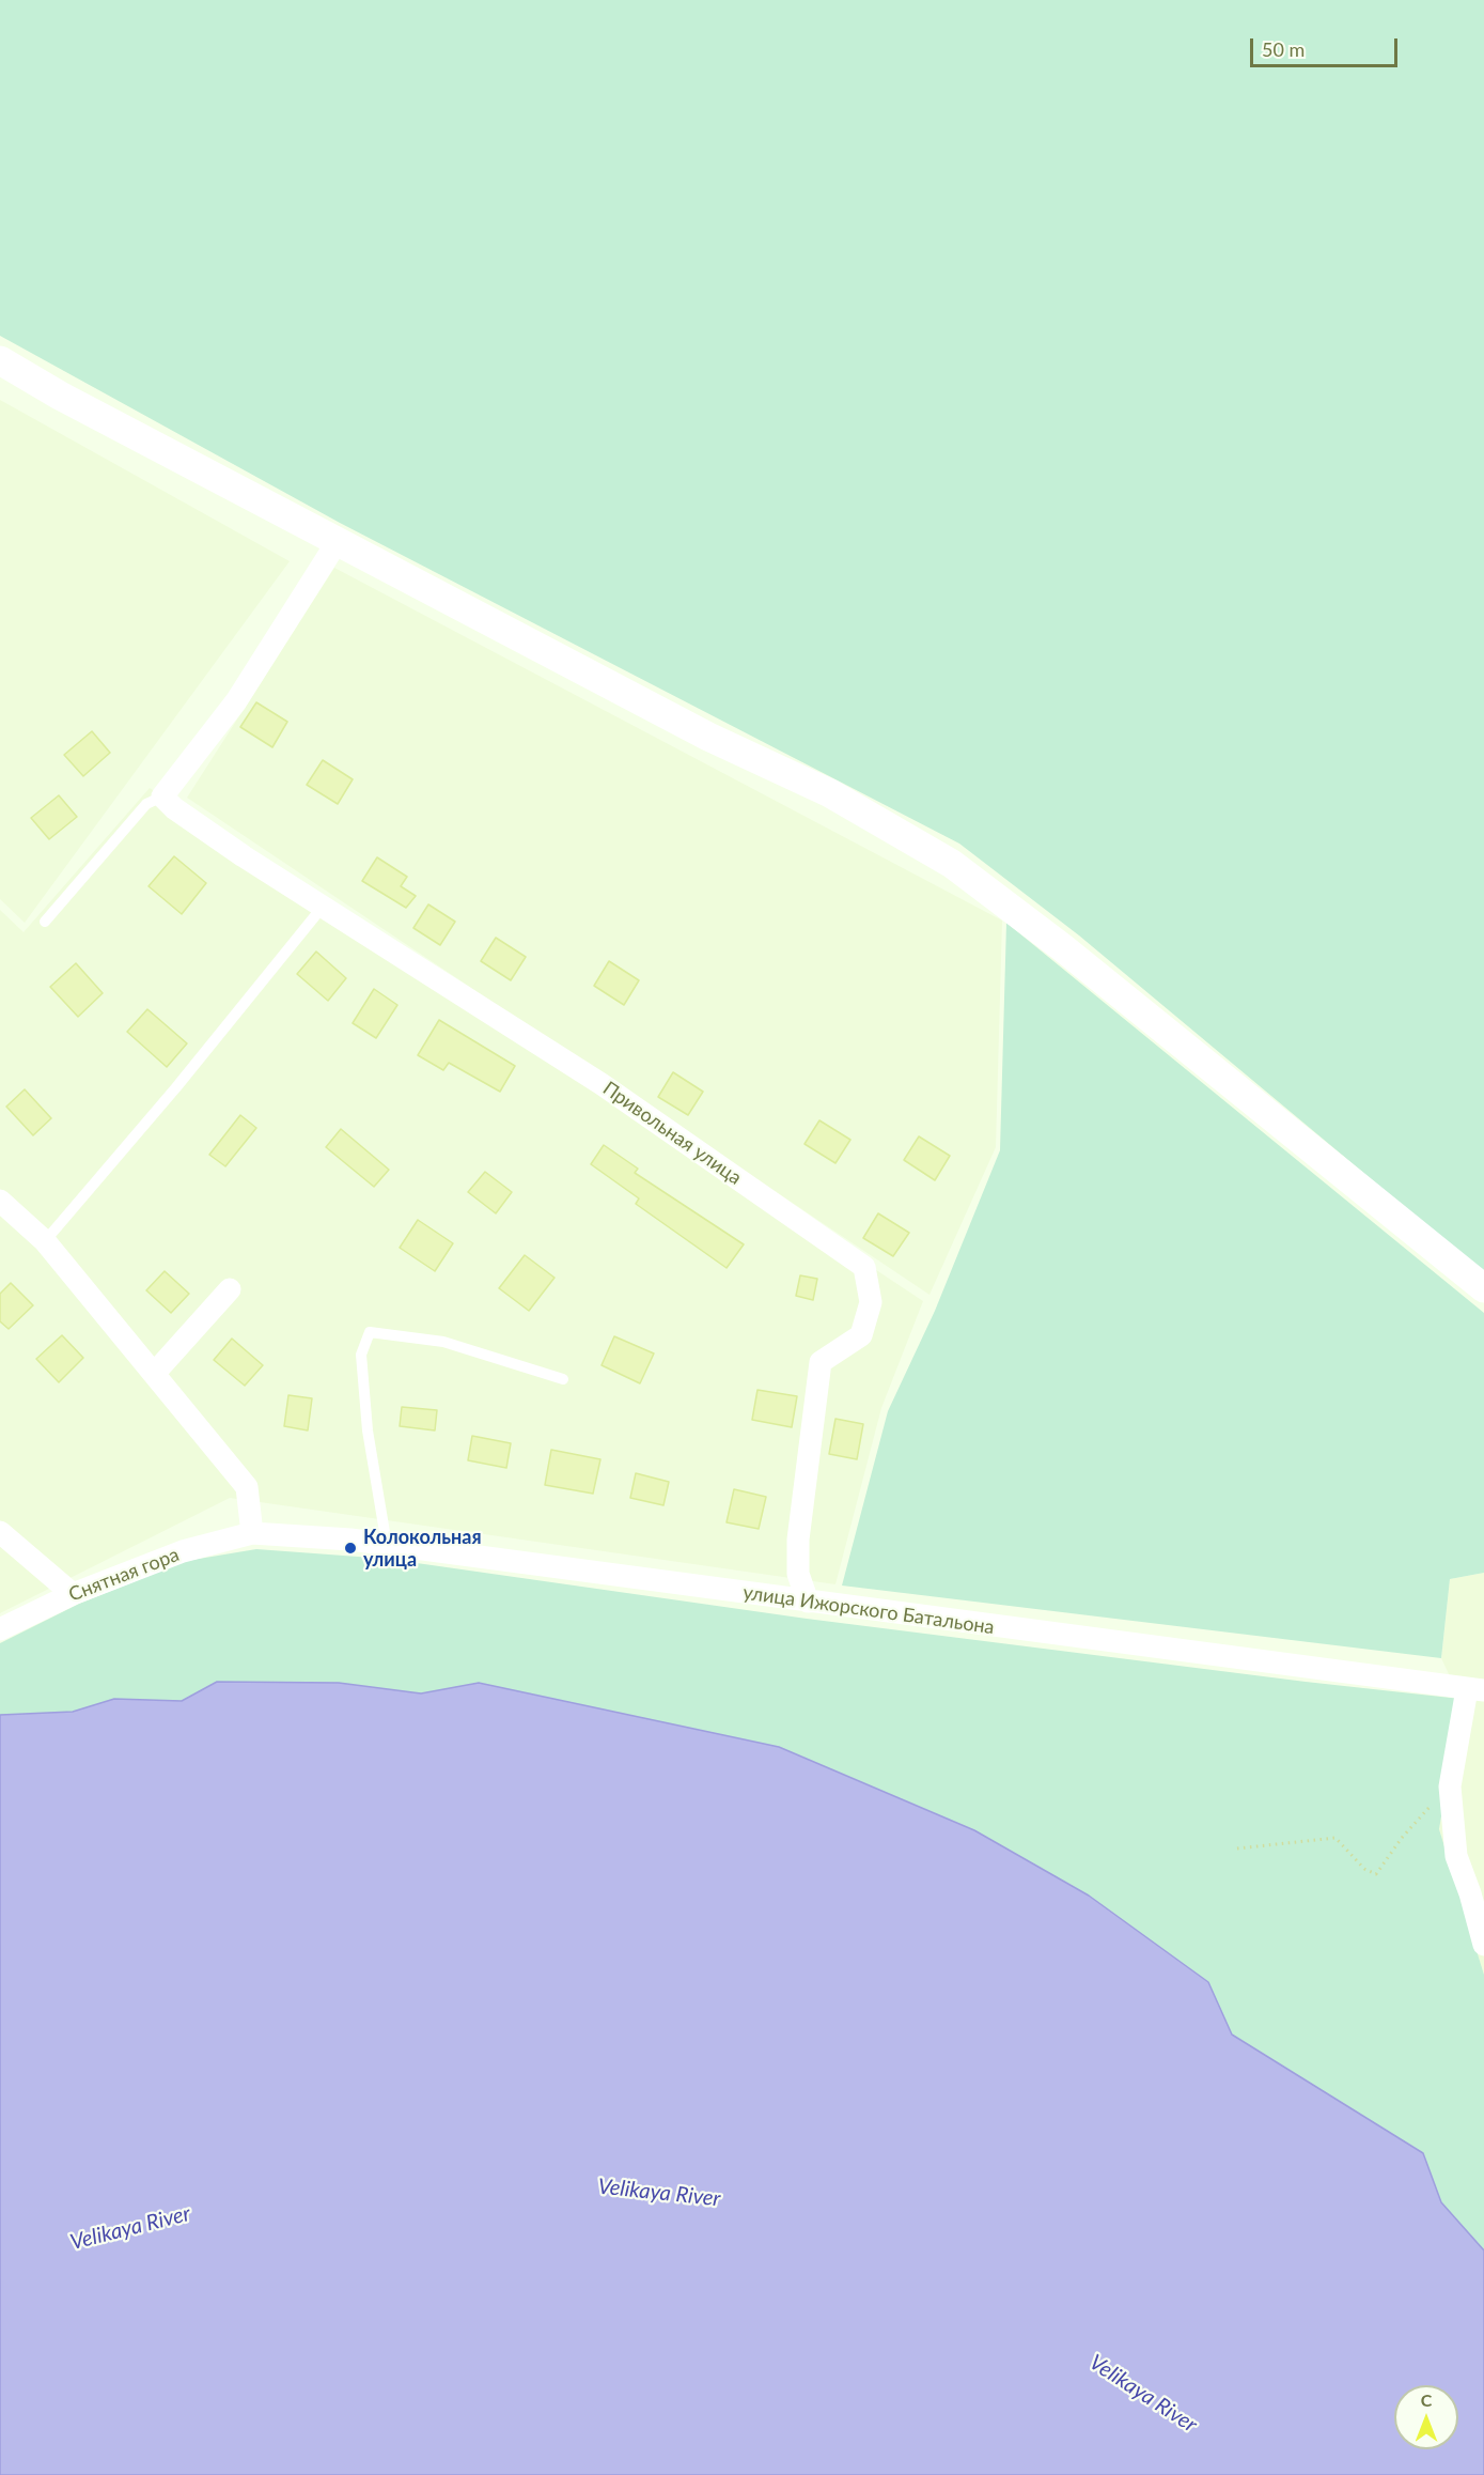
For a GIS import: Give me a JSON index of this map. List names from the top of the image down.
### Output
{
  "streets": {
    "street": ["Привольная улица", "Снятная гора", "улица Ижорского Батальона"]
  },
  "crossings": [
    ["Привольная улица", "улица Ижорского Батальона"],
    ["Снятная гора", "улица Ижорского Батальона"]
  ],
  "water": ["Velikaya River"],
  "places": ["Колокольная улица"],
  "scale_bar": "50 m",
  "north": "top"
}
